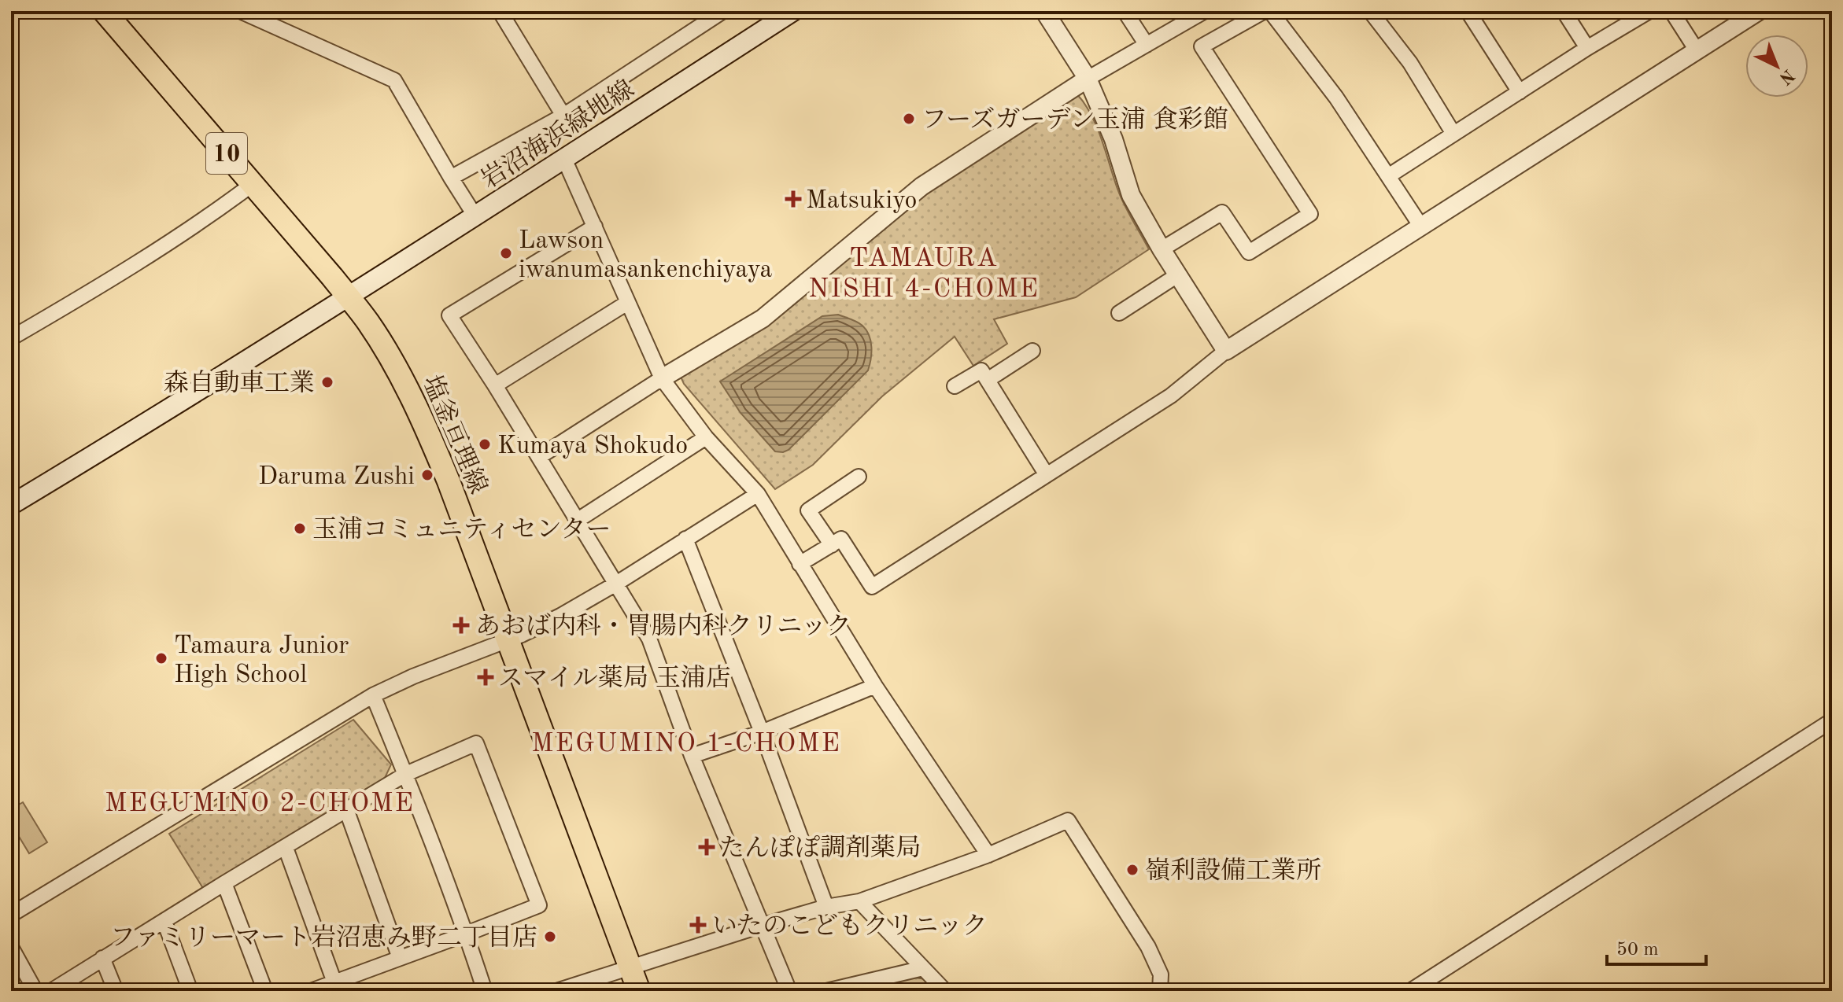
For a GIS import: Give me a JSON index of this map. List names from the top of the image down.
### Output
{
  "streets": {
    "main road": ["岩沼海浜緑地線", "10", "塩釜亘理線"]
  },
  "crossings": [
    ["岩沼海浜緑地線", "塩釜亘理線"]
  ],
  "districts": ["TAMAURA NISHI 4-CHOME", "MEGUMINO 1-CHOME", "MEGUMINO 2-CHOME"],
  "places": {
    "other": [
      "フーズガーデン玉浦 食彩館",
      "Lawson iwanumasankenchiyaya",
      "森自動車工業",
      "Kumaya Shokudo",
      "Daruma Zushi",
      "玉浦コミュニティセンター",
      "Tamaura Junior High School",
      "嶺利設備工業所",
      "ファミリーマート岩沼恵み野二丁目店"
    ],
    "health": [
      "Matsukiyo",
      "あおば内科・胃腸内科クリニック",
      "スマイル薬局 玉浦店",
      "たんぽぽ調剤薬局",
      "いたのこどもクリニック"
    ]
  },
  "scale_bar": "50 m",
  "north": "bottom right"
}
